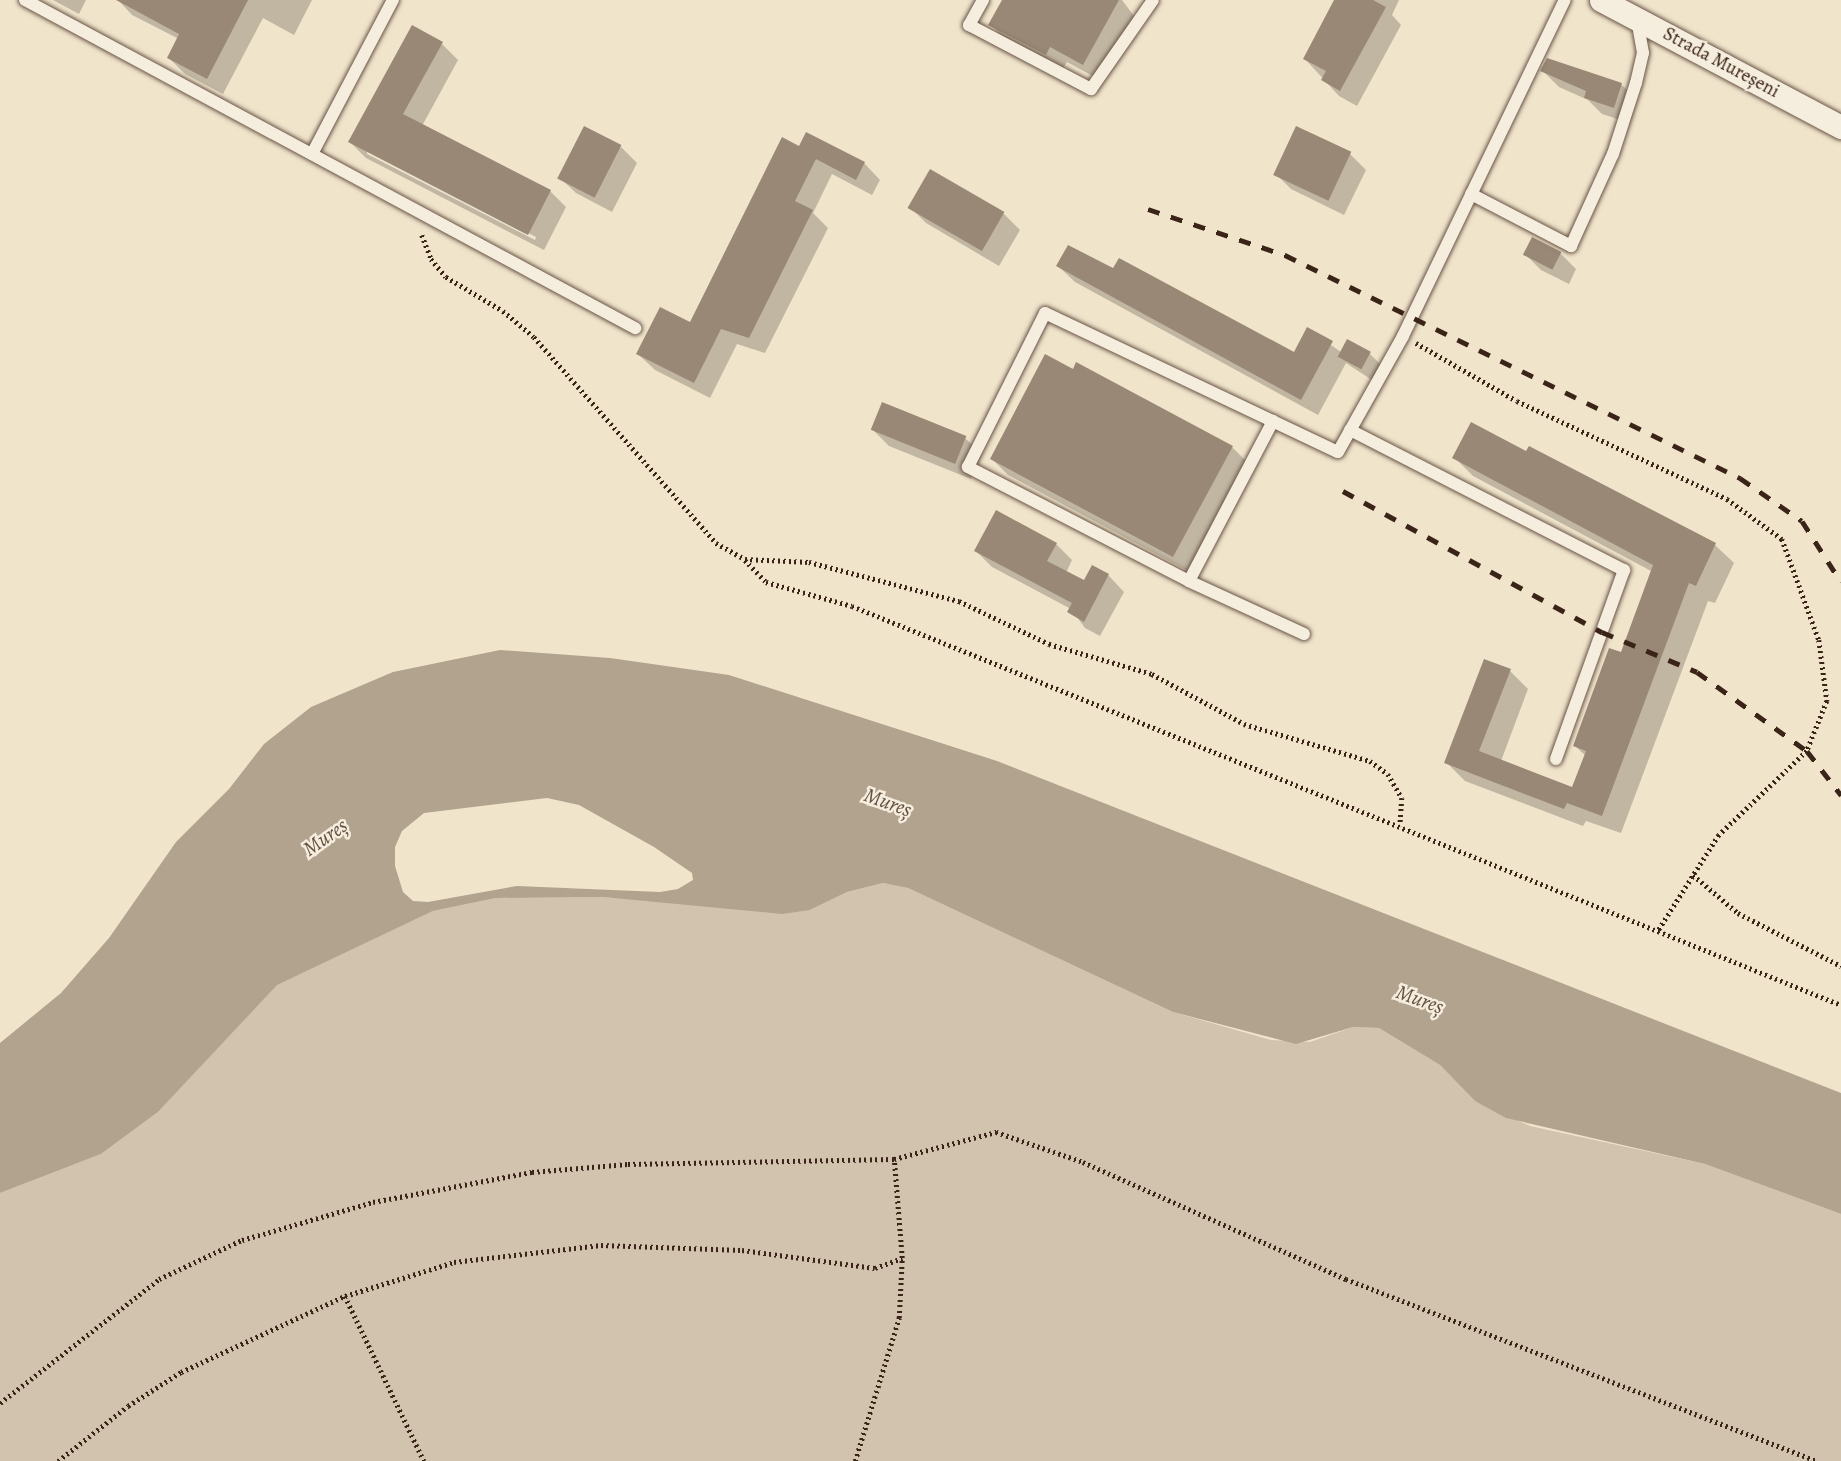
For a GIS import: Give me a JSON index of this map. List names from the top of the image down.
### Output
{
  "streets": {
    "street": ["Strada Mureșeni"]
  },
  "water": ["Mureș"]
}
